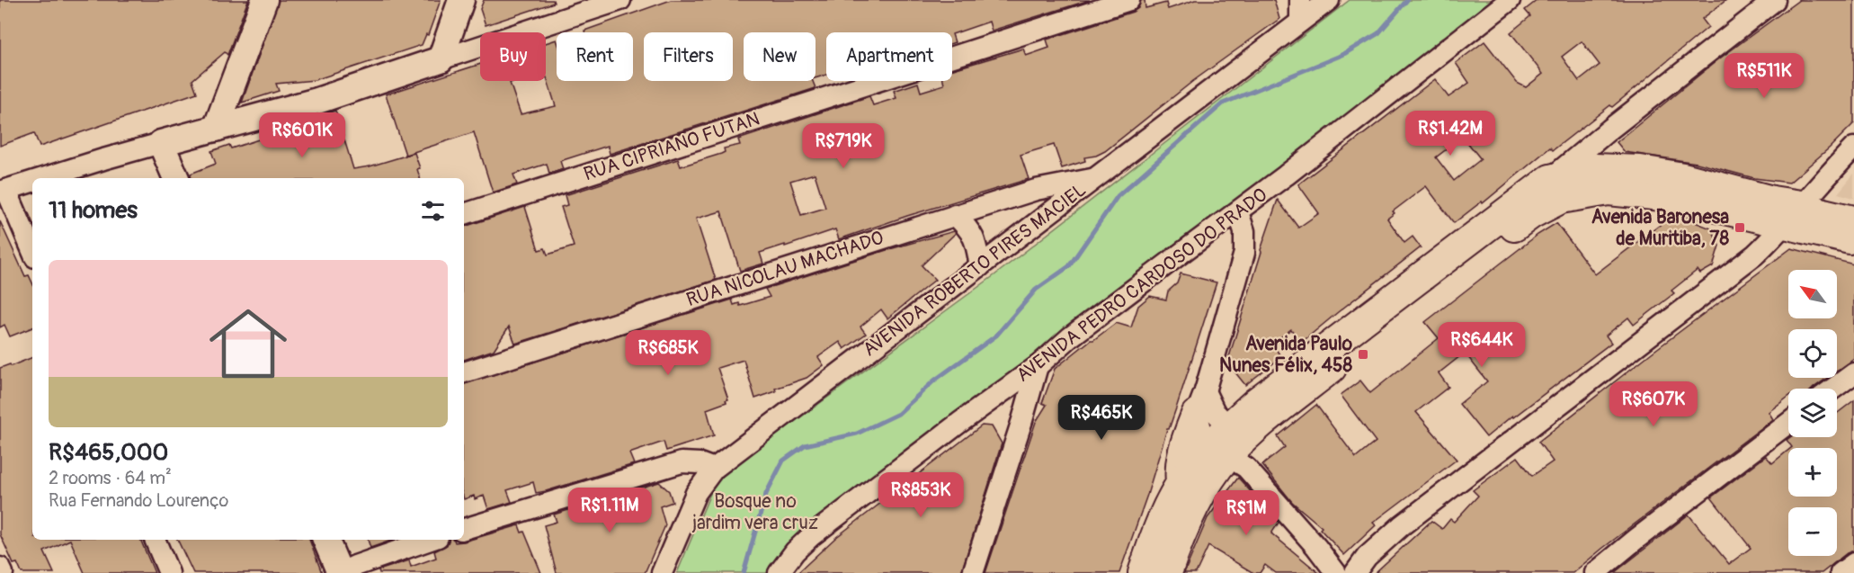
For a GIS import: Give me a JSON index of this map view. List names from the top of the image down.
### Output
{
  "streets": {
    "street": [
      "RUA CIPRIANO FUTAN",
      "RUA NICOLAU MACHADO",
      "AVENIDA ROBERTO PIRES MACIEL",
      "AVENIDA PEDRO CARDOSO DO PRADO"
    ]
  },
  "crossings": [
    ["RUA NICOLAU MACHADO", "AVENIDA ROBERTO PIRES MACIEL"]
  ],
  "parks": ["Bosque no jardim vera cruz"],
  "places": {
    "transit": ["Avenida Baronesa de Muritiba, 78", "Avenida Paulo Nunes Félix, 458"]
  },
  "north": "top left",
  "page": {
    "chip": [
      "Buy",
      "Rent",
      "Filters",
      "New",
      "Apartment"
    ],
    "price": [
      "R$511K",
      "R$1.42M",
      "R$601K",
      "R$719K",
      "R$644K",
      "R$685K",
      "R$607K",
      "R$465K",
      "R$853K",
      "R$1.11M",
      "R$1M"
    ],
    "heading": "11 homes",
    "list": [
      {
        "name": "R$465,000",
        "note": "2 rooms · 64 m² · Rua Fernando Lourenço"
      }
    ],
    "map_buttons": ["+", "−"]
  }
}
